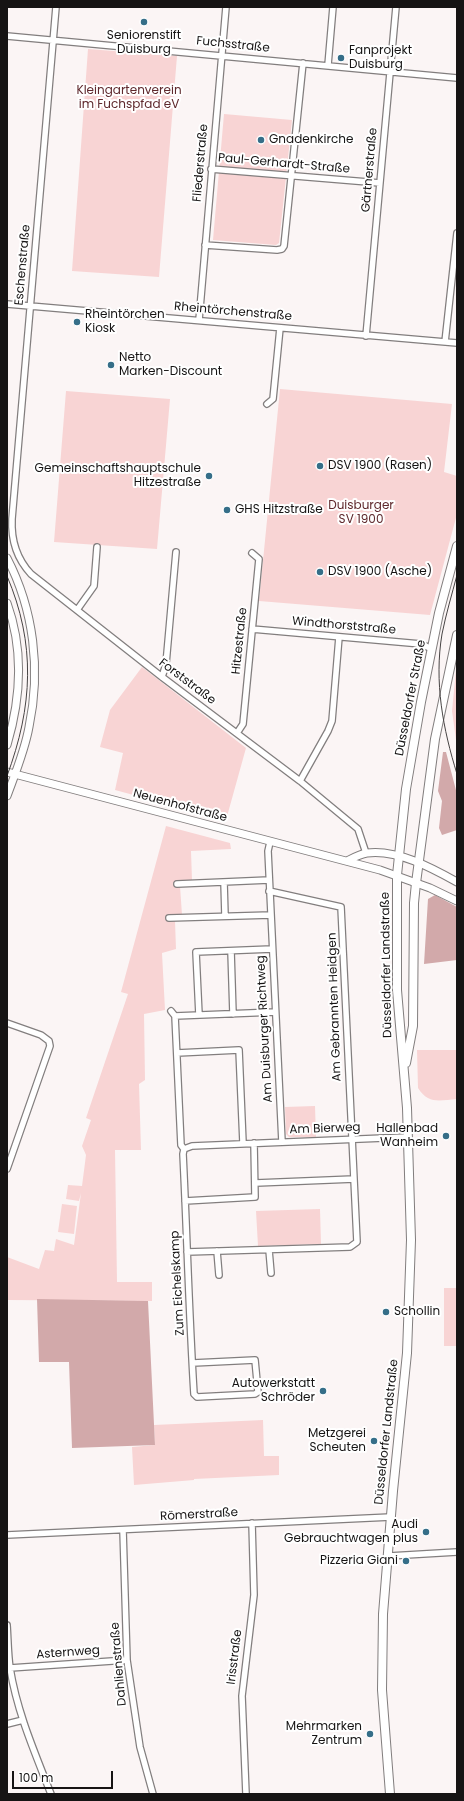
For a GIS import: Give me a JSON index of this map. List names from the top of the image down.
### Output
{
  "streets": {
    "main road": ["Düsseldorfer Straße", "Düsseldorfer Landstraße"],
    "street": [
      "Fuchsstraße",
      "Fliederstraße",
      "Paul-Gerhardt-Straße",
      "Gärtnerstraße",
      "Eschenstraße",
      "Rheintörchenstraße",
      "Windthorststraße",
      "Hitzestraße",
      "Forststraße",
      "Neuenhofstraße",
      "Am Gebrannten Heidgen",
      "Am Duisburger Richtweg",
      "Am Bierweg",
      "Zum Eichelskamp",
      "Römerstraße",
      "Asternweg",
      "Irisstraße",
      "Dahlienstraße"
    ]
  },
  "crossings": [
    ["Fuchsstraße", "Fliederstraße"],
    ["Fuchsstraße", "Gärtnerstraße"],
    ["Fuchsstraße", "Eschenstraße"],
    ["Fliederstraße", "Paul-Gerhardt-Straße"],
    ["Fliederstraße", "Rheintörchenstraße"],
    ["Paul-Gerhardt-Straße", "Gärtnerstraße"],
    ["Gärtnerstraße", "Rheintörchenstraße"],
    ["Eschenstraße", "Rheintörchenstraße"],
    ["Eschenstraße", "Forststraße"],
    ["Windthorststraße", "Hitzestraße"],
    ["Windthorststraße", "Düsseldorfer Straße"],
    ["Hitzestraße", "Forststraße"],
    ["Düsseldorfer Straße", "Düsseldorfer Landstraße"],
    ["Neuenhofstraße", "Düsseldorfer Landstraße"],
    ["Neuenhofstraße", "Am Duisburger Richtweg"],
    ["Düsseldorfer Landstraße", "Am Bierweg"],
    ["Düsseldorfer Landstraße", "Römerstraße"],
    ["Am Gebrannten Heidgen", "Am Duisburger Richtweg"],
    ["Am Gebrannten Heidgen", "Am Bierweg"],
    ["Am Gebrannten Heidgen", "Zum Eichelskamp"],
    ["Am Duisburger Richtweg", "Am Bierweg"],
    ["Am Bierweg", "Zum Eichelskamp"],
    ["Römerstraße", "Irisstraße"],
    ["Römerstraße", "Dahlienstraße"],
    ["Asternweg", "Dahlienstraße"]
  ],
  "parks": ["Kleingartenverein im Fuchspfad eV", "Duisburger SV 1900"],
  "places": [
    "Seniorenstift Duisburg",
    "Fanprojekt Duisburg",
    "Gnadenkirche",
    "Rheintörchen Kiosk",
    "Netto Marken-Discount",
    "DSV 1900 (Rasen)",
    "Gemeinschaftshauptschule Hitzestraße",
    "GHS Hitzstraße",
    "DSV 1900 (Asche)",
    "Hallenbad Wanheim",
    "Schollin",
    "Autowerkstatt Schröder",
    "Metzgerei Scheuten",
    "Audi Gebrauchtwagen plus",
    "Pizzeria Giani",
    "Mehrmarken Zentrum"
  ],
  "scale_bar": "100 m"
}
